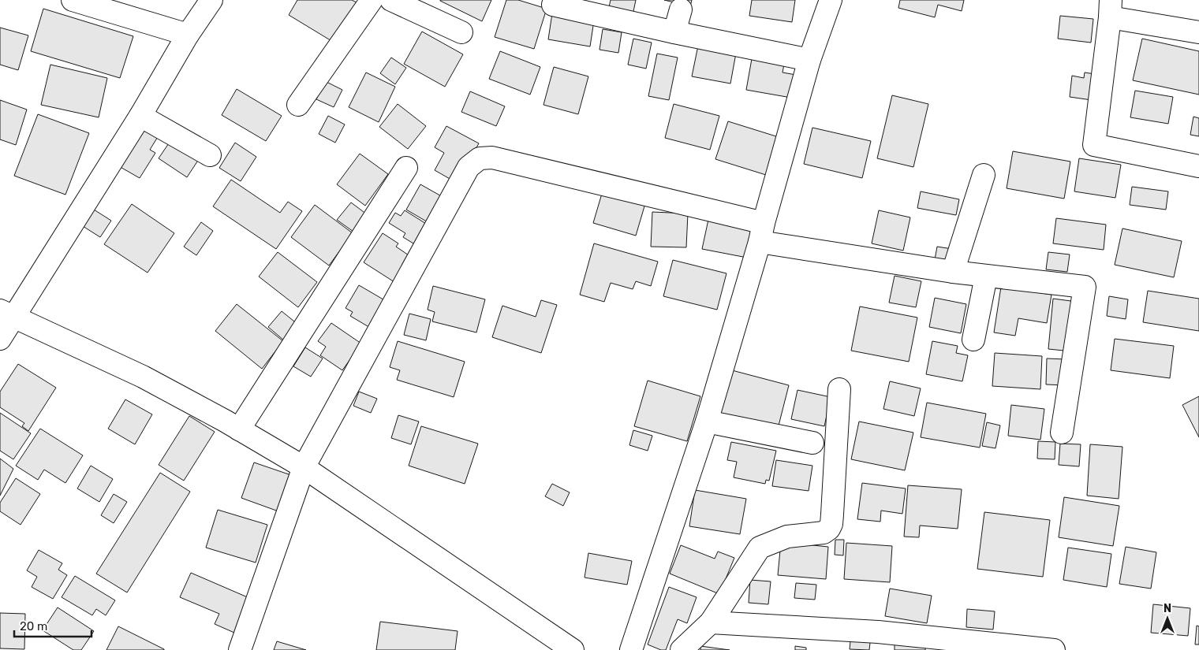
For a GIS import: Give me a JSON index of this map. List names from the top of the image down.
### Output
{
  "scale_bar": "20 m",
  "north": "top"
}
